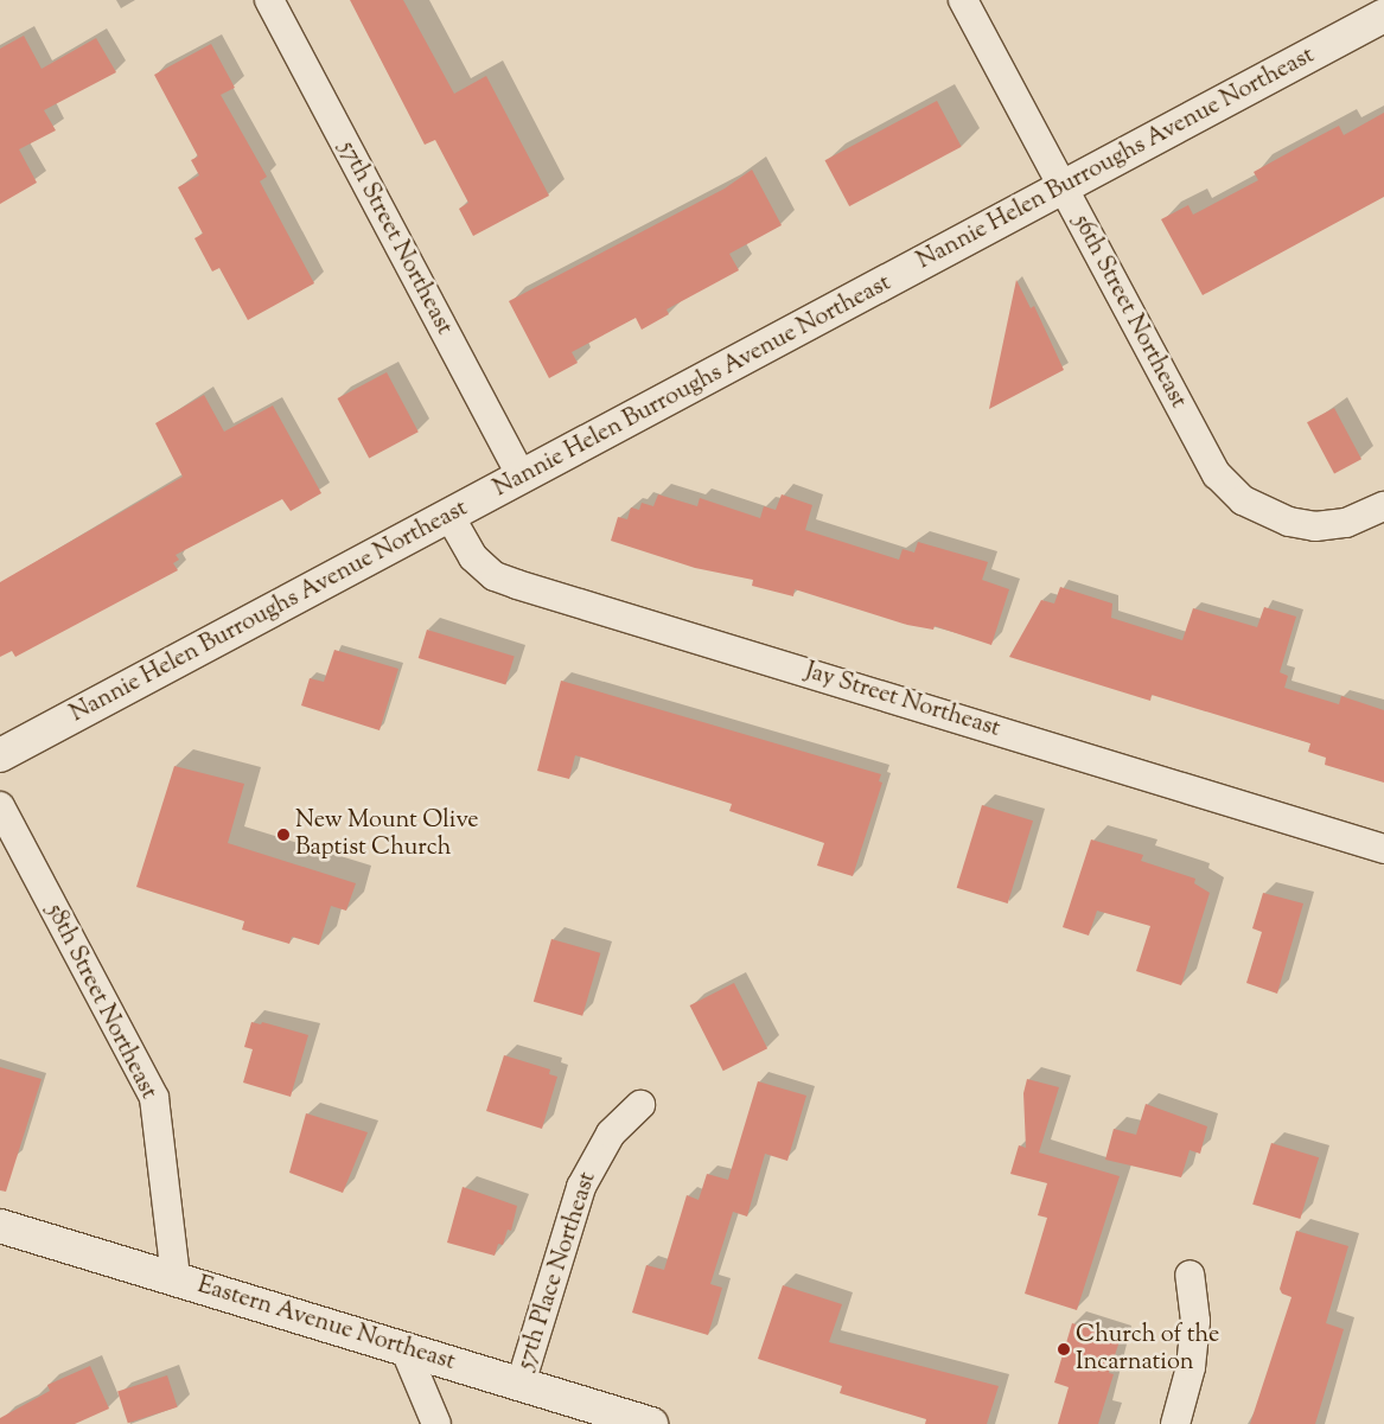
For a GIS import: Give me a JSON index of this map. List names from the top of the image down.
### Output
{
  "streets": {
    "main road": ["Nannie Helen Burroughs Avenue Northeast", "Eastern Avenue Northeast"],
    "street": [
      "57th Street Northeast",
      "56th Street Northeast",
      "Jay Street Northeast",
      "58th Street Northeast",
      "57th Place Northeast"
    ]
  },
  "crossings": [
    ["Nannie Helen Burroughs Avenue Northeast", "57th Street Northeast"],
    ["Nannie Helen Burroughs Avenue Northeast", "56th Street Northeast"],
    ["Nannie Helen Burroughs Avenue Northeast", "Jay Street Northeast"],
    ["58th Street Northeast", "Eastern Avenue Northeast"],
    ["57th Place Northeast", "Eastern Avenue Northeast"]
  ],
  "places": ["New Mount Olive Baptist Church", "Church of the Incarnation"]
}
